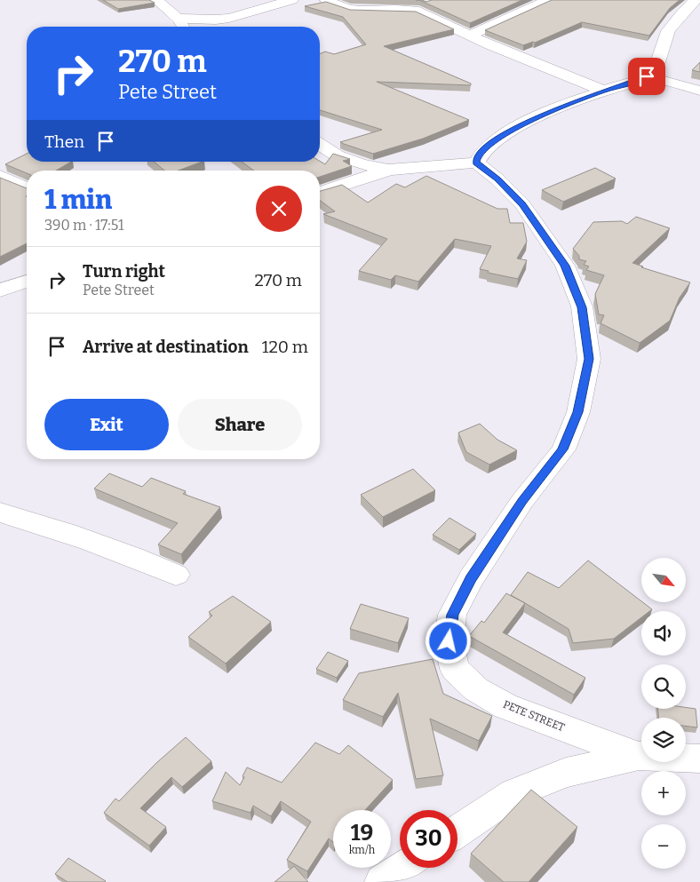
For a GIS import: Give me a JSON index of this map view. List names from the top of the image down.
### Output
{
  "streets": {
    "street": ["PETE STREET"]
  },
  "north": "bottom right",
  "page": {
    "turn": ["270 m", "Pete Street"],
    "then": "Then",
    "heading": ["1 min", "390 m · 17:51"],
    "list": [
      {
        "name": "Turn right",
        "note": "Pete Street",
        "value": "270 m"
      },
      {
        "name": "Arrive at destination",
        "value": "120 m"
      }
    ],
    "buttons": ["Exit", "Share"],
    "map_buttons": ["+", "−"],
    "speed": "19 km/h",
    "limit": "30"
  }
}
